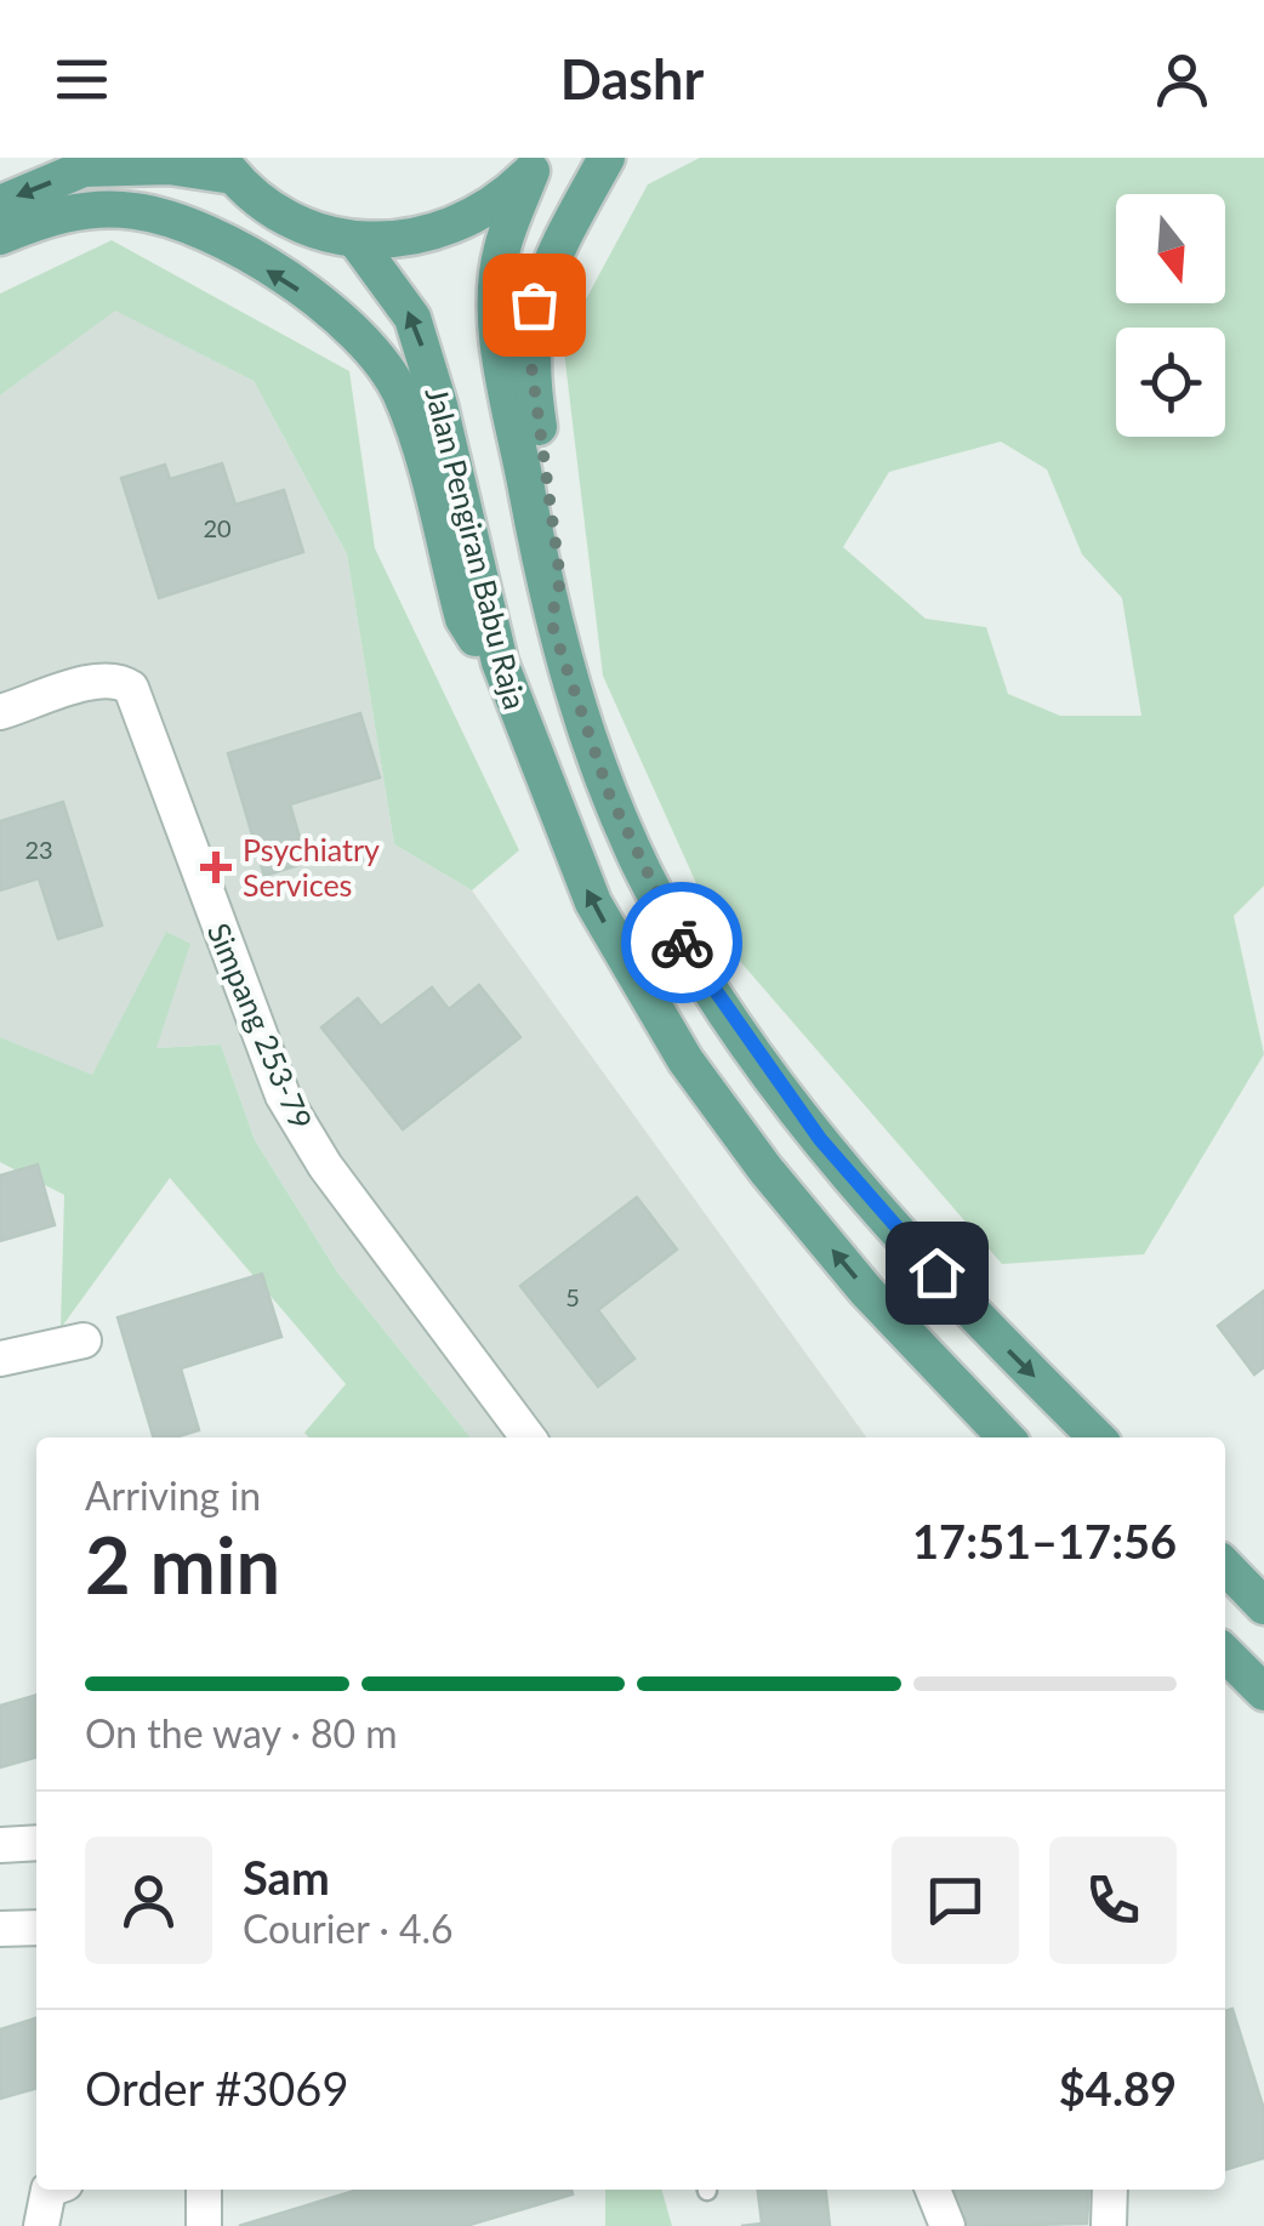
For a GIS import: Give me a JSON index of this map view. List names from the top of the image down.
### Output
{
  "streets": {
    "main road": ["Jalan Pengiran Babu Raja"],
    "street": ["Simpang 253-79"]
  },
  "places": {
    "health": ["Psychiatry Services"]
  },
  "house_numbers": ["20", "23", "5"],
  "north": "bottom",
  "page": {
    "header": "Dashr",
    "heading": ["2 min", "Arriving in", "17:51–17:56"],
    "panel": [
      "Sam",
      "Courier · 4.6",
      "Order #3069",
      "$4.89"
    ],
    "bar": "On the way · 80 m"
  }
}
